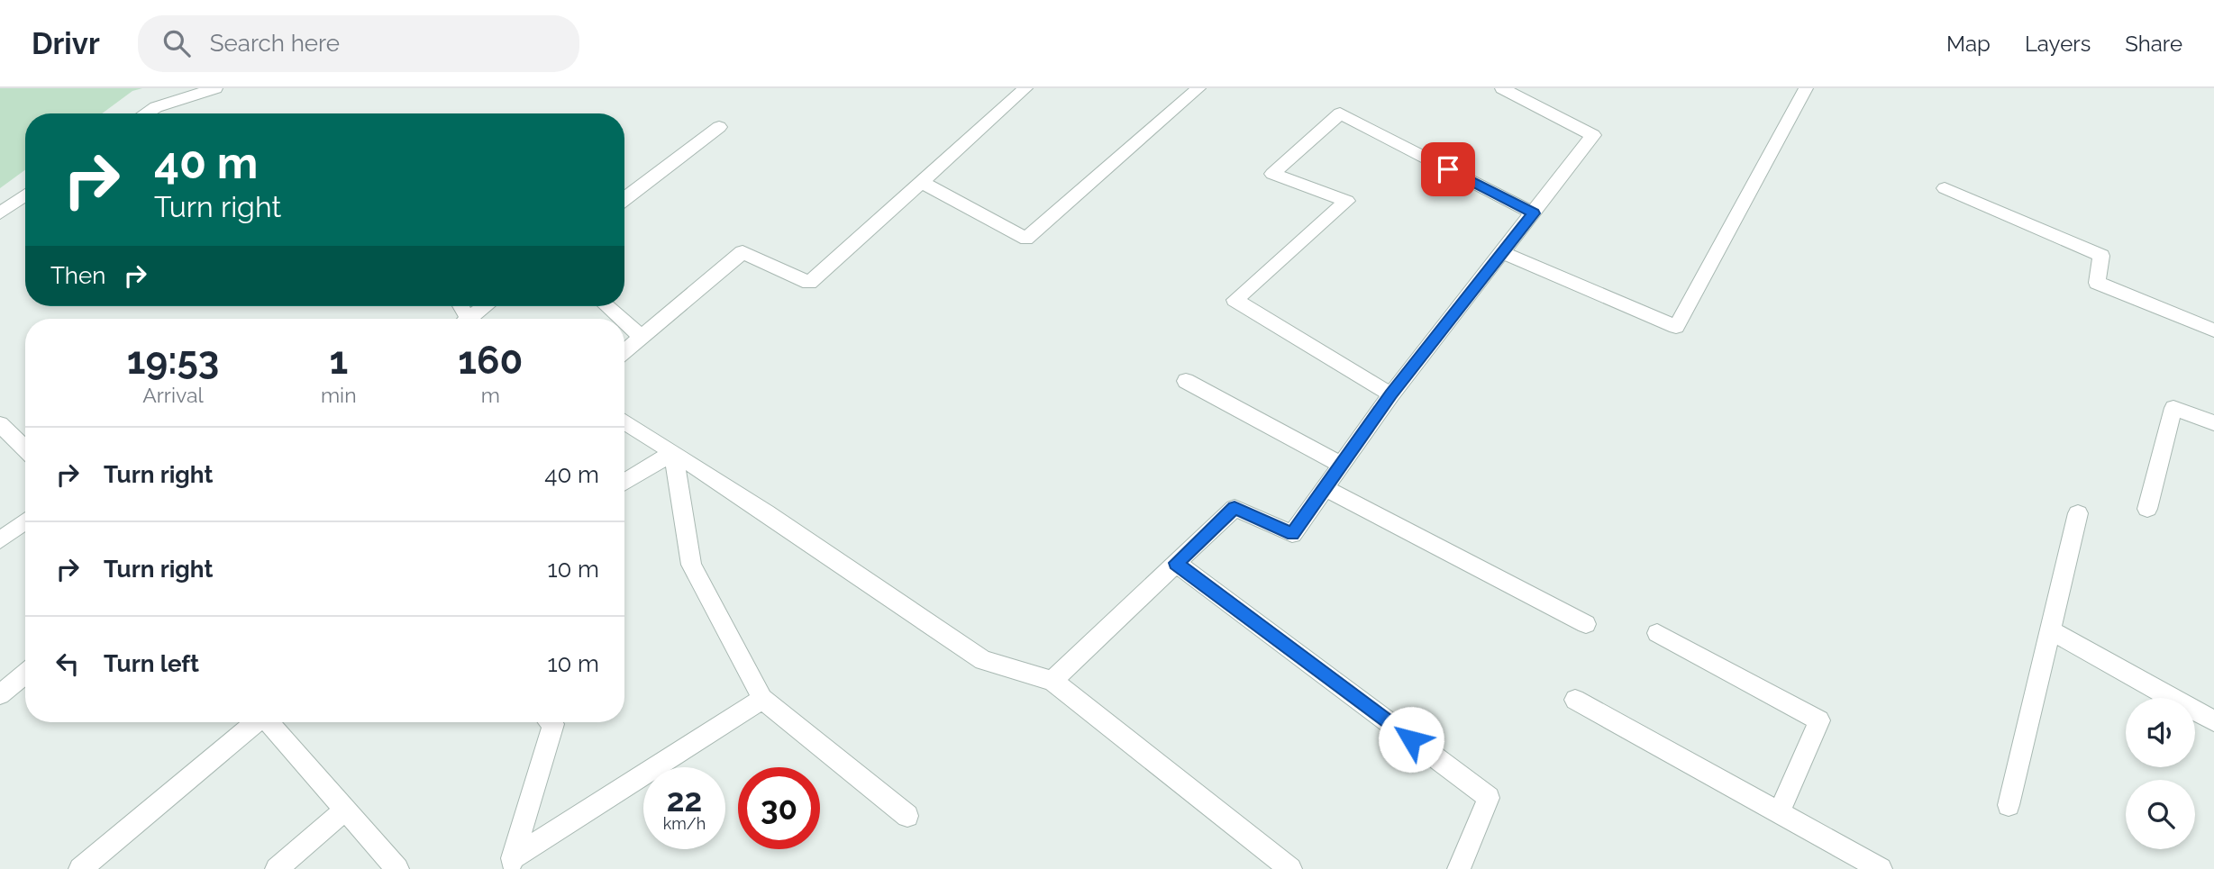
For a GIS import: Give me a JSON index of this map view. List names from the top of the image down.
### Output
{
  "page": {
    "header": "Drivr",
    "search": "Search here",
    "nav": ["Map", "Layers", "Share"],
    "turn": ["40 m", "Turn right"],
    "then": "Then",
    "eta": [
      "19:53",
      "Arrival",
      "1",
      "min",
      "160",
      "m"
    ],
    "list": [
      {
        "name": "Turn right",
        "value": "40 m"
      },
      {
        "name": "Turn right",
        "value": "10 m"
      },
      {
        "name": "Turn left",
        "value": "10 m"
      }
    ],
    "speed": "22 km/h",
    "limit": "30"
  }
}
